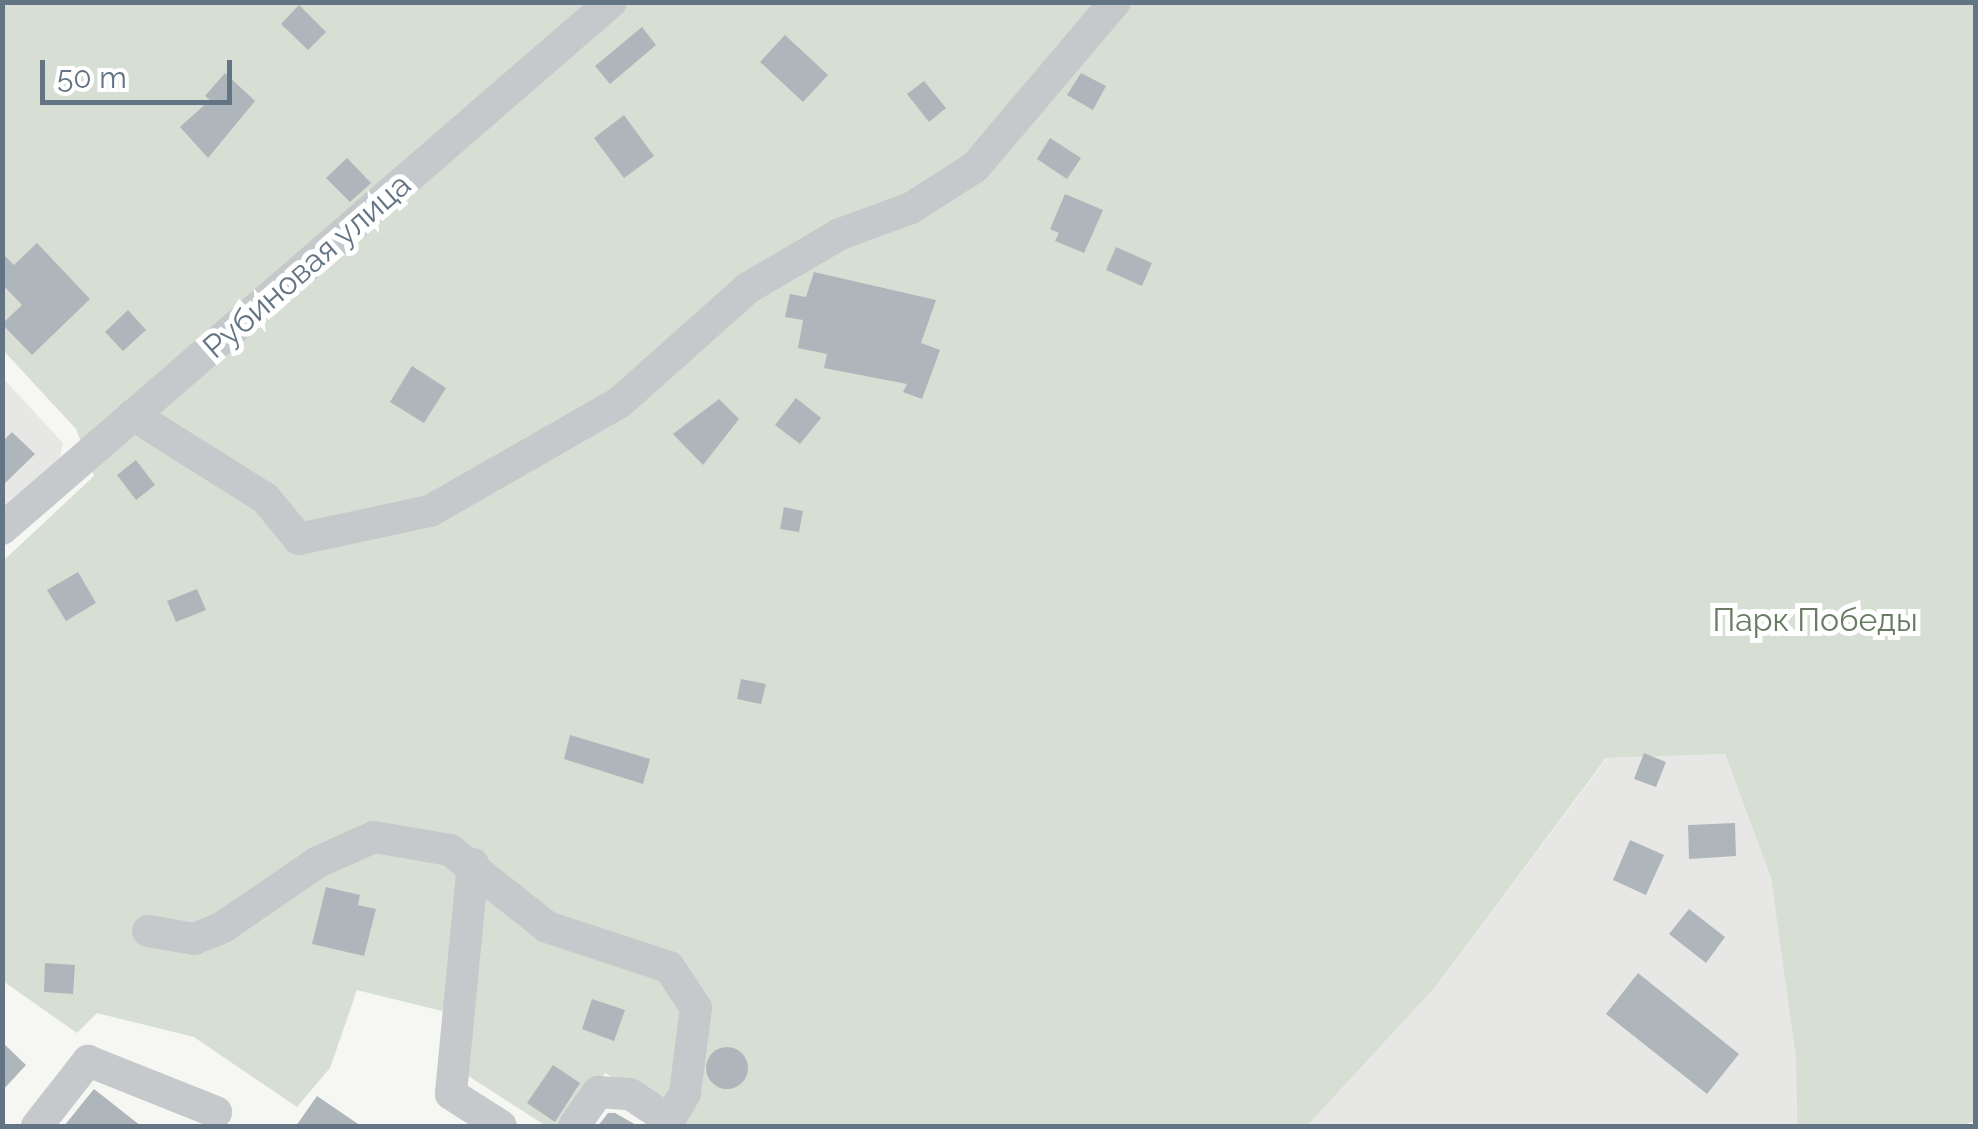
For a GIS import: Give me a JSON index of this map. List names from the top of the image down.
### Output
{
  "streets": {
    "street": ["Рубиновая улица"]
  },
  "parks": ["Парк Победы"],
  "scale_bar": "50 m"
}
